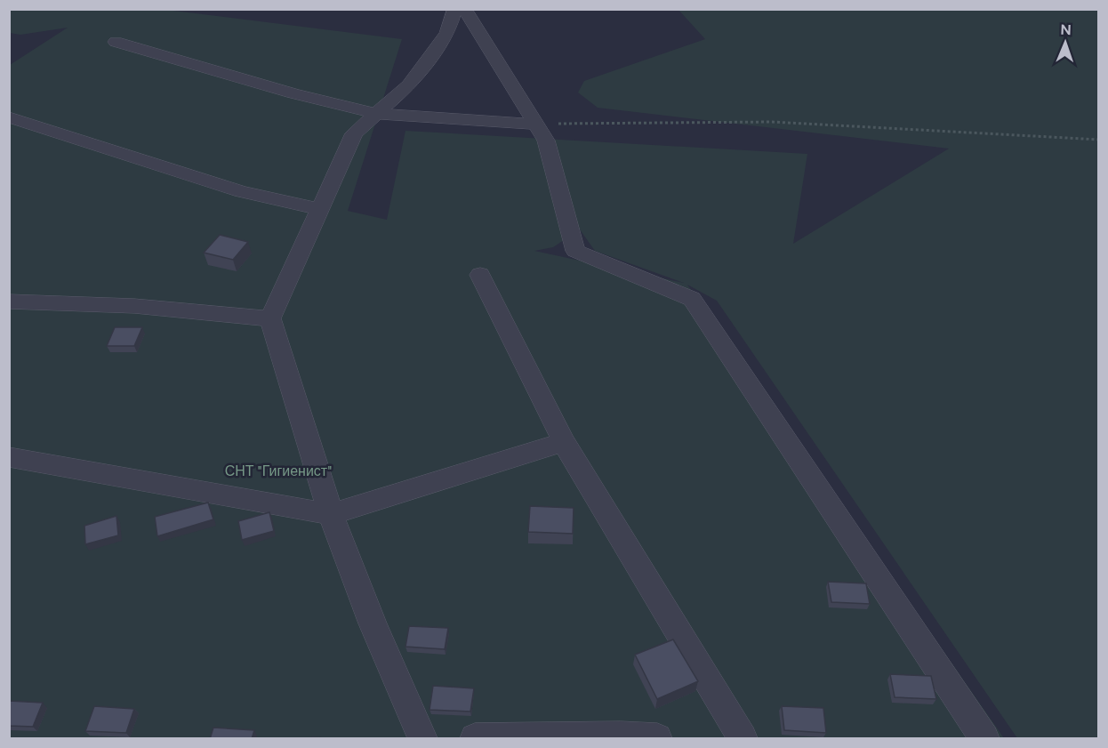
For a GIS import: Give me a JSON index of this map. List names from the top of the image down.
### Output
{
  "parks": ["СНТ \"Гигиенист\""],
  "north": "top"
}
